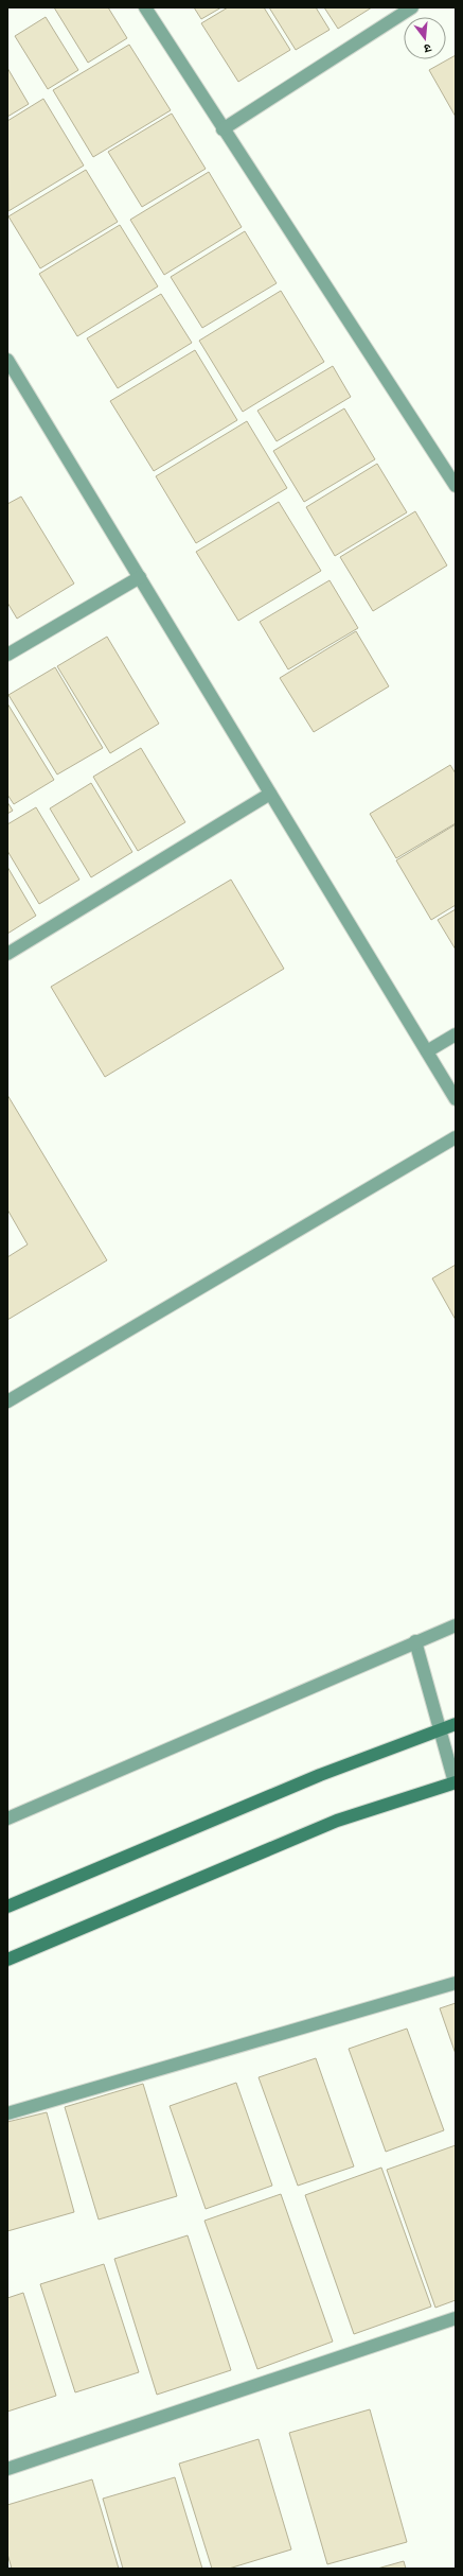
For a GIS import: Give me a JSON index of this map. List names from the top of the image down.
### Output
{
  "north": "bottom"
}
